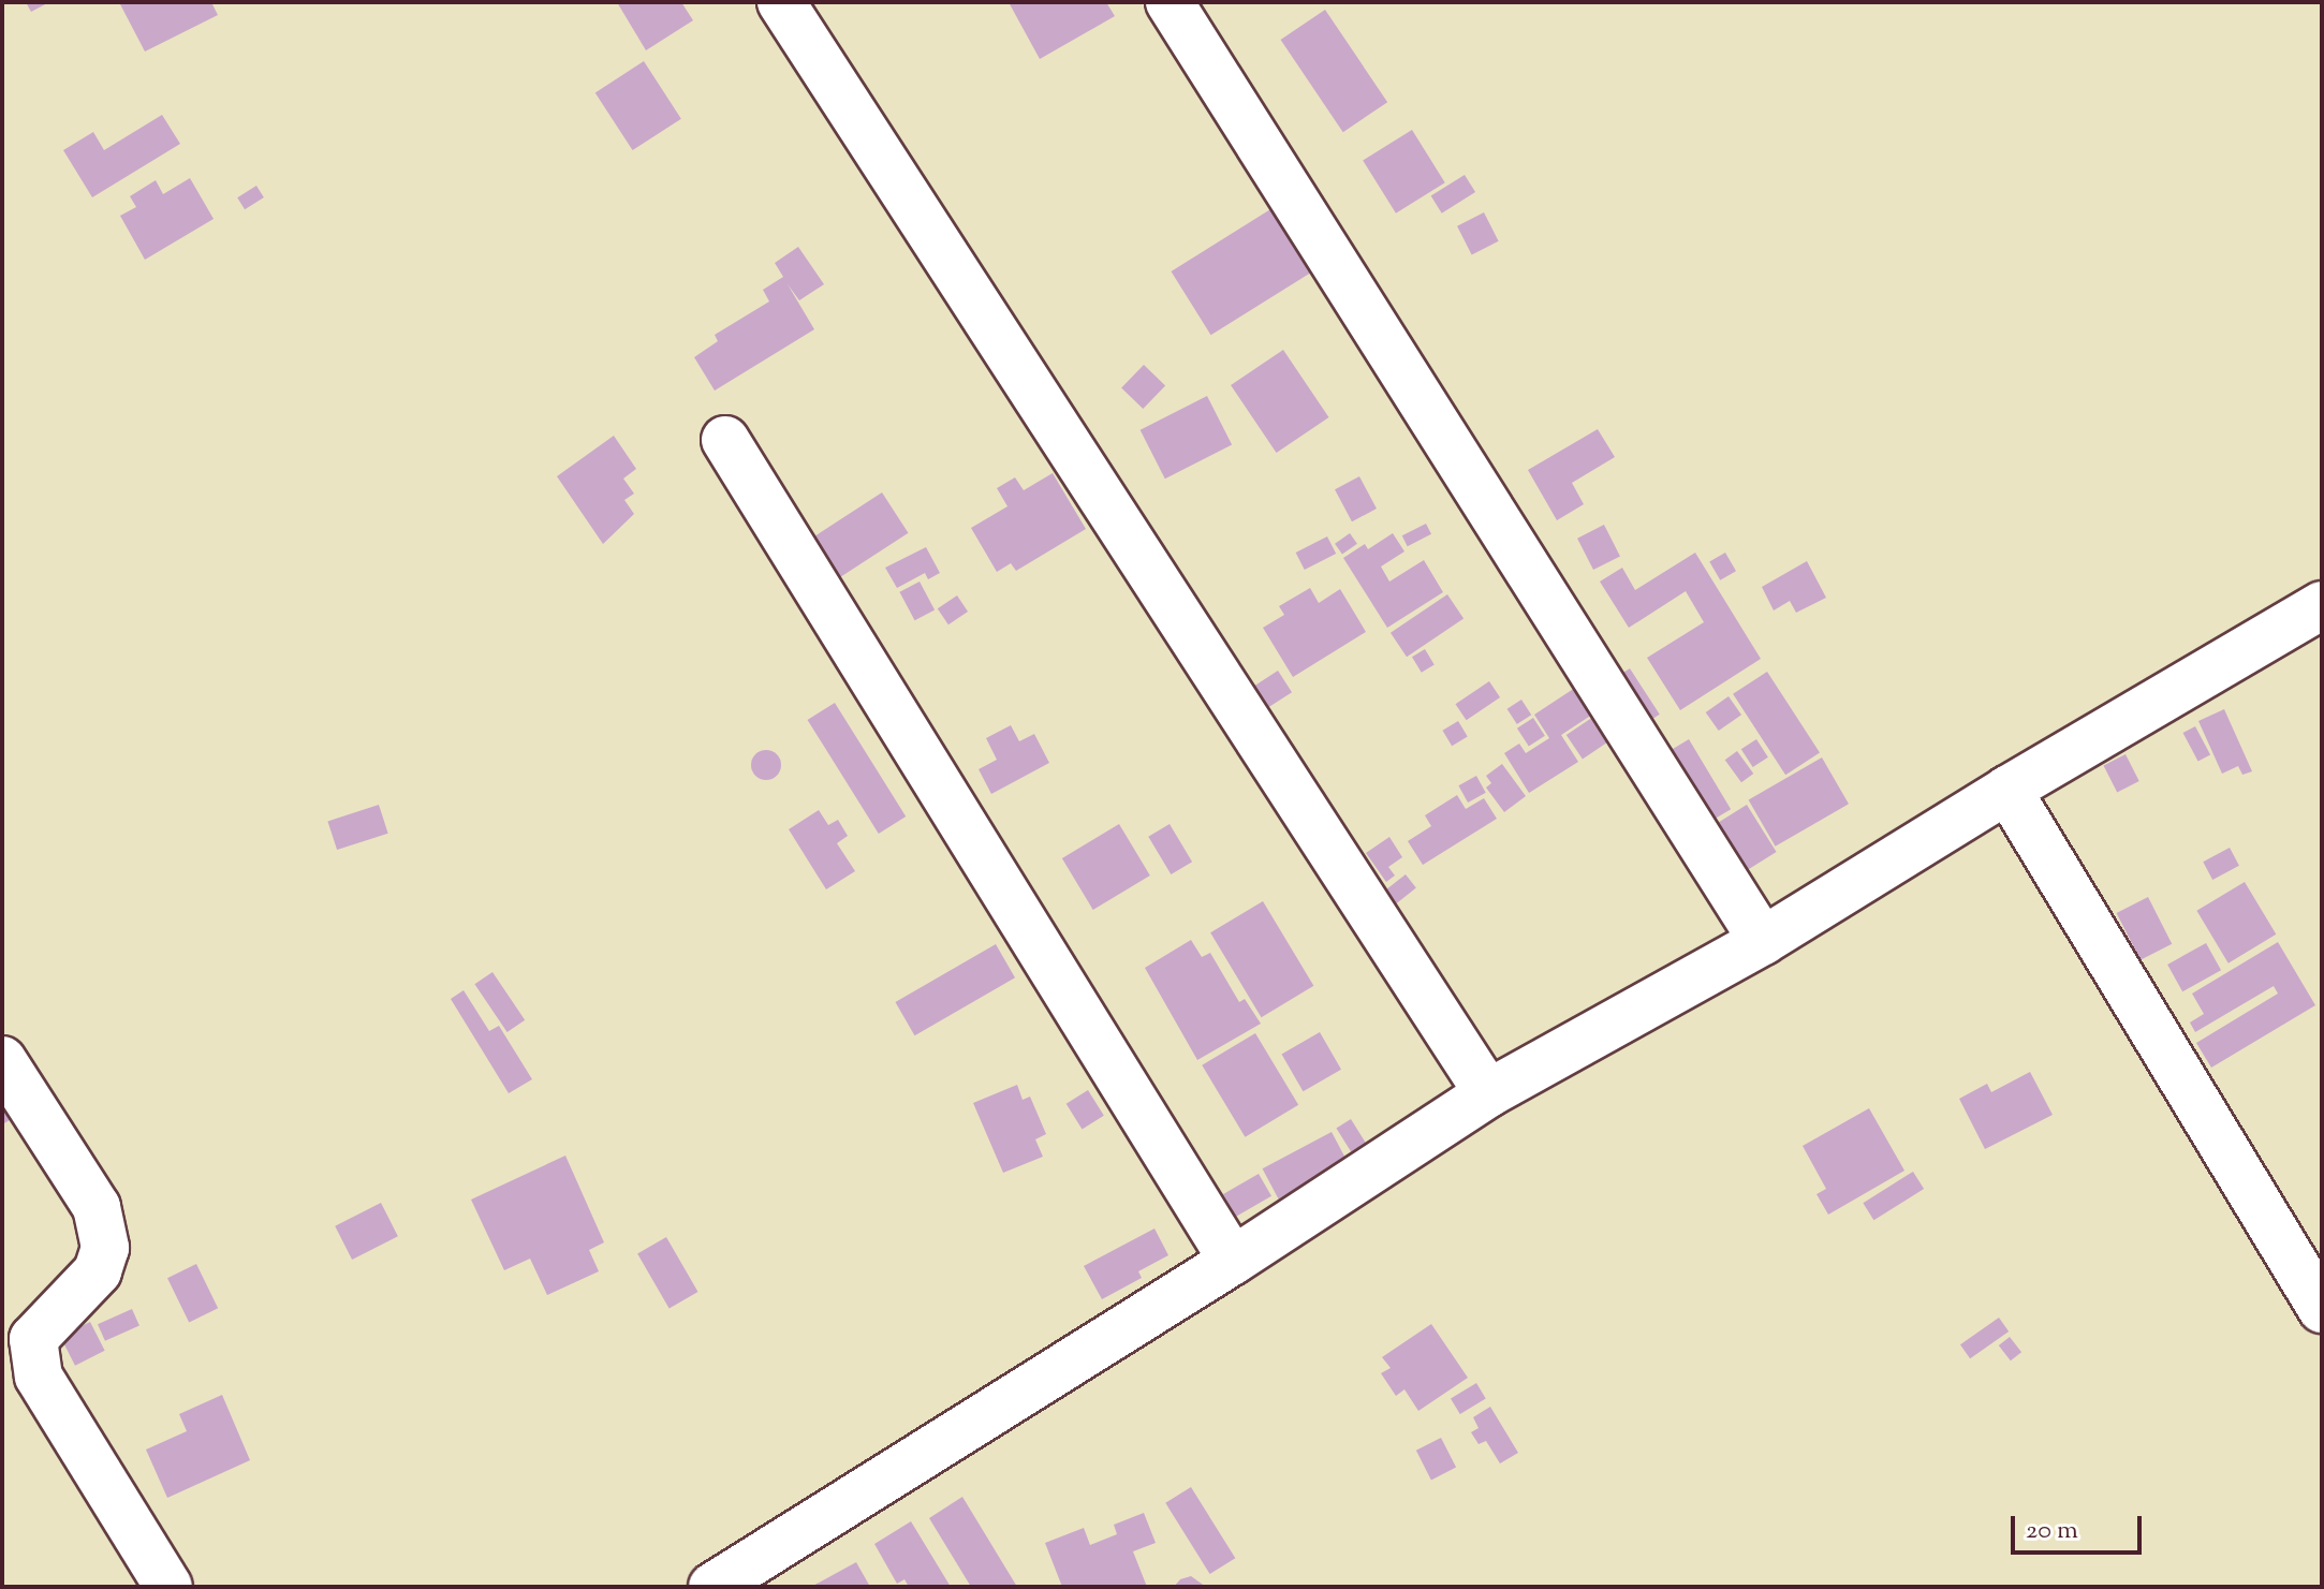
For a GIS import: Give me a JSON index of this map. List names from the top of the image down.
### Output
{
  "scale_bar": "20 m"
}
